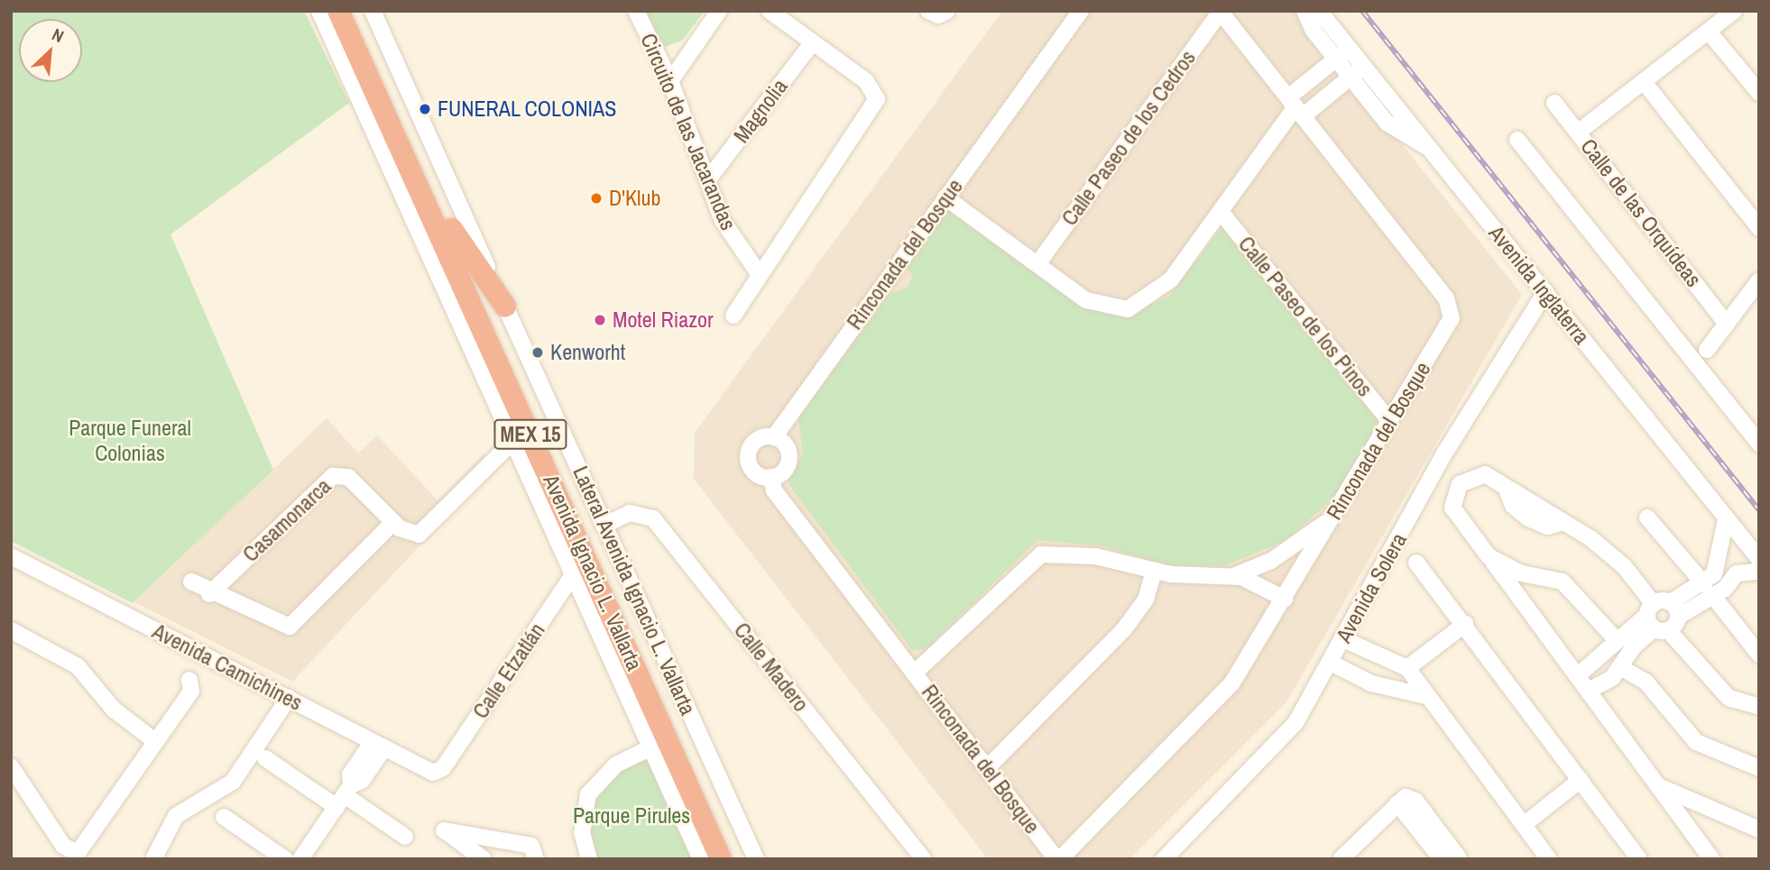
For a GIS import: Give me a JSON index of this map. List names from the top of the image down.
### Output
{
  "streets": {
    "highway": ["MEX 15", "Avenida Ignacio L. Vallarta"],
    "street": [
      "Magnolia",
      "Circuito de las Jacarandas",
      "Calle Paseo de los Cedros",
      "Calle de las Orquídeas",
      "Rinconada del Bosque",
      "Avenida Inglaterra",
      "Calle Paseo de los Pinos",
      "Casamonarca",
      "Avenida Solera",
      "Lateral Avenida Ignacio L. Vallarta",
      "Avenida Camichines",
      "Calle Madero",
      "Calle Etzatlán"
    ]
  },
  "crossings": [
    ["Magnolia", "Circuito de las Jacarandas"],
    ["Calle Paseo de los Cedros", "Rinconada del Bosque"],
    ["Rinconada del Bosque", "Calle Paseo de los Pinos"],
    ["Avenida Inglaterra", "Avenida Solera"],
    ["Lateral Avenida Ignacio L. Vallarta", "Calle Madero"],
    ["Avenida Camichines", "Calle Etzatlán"]
  ],
  "parks": ["Parque Funeral Colonias", "Parque Pirules"],
  "places": [
    "FUNERAL COLONIAS",
    "D'Klub",
    "Motel Riazor",
    "Kenworht"
  ],
  "north": "top right"
}
